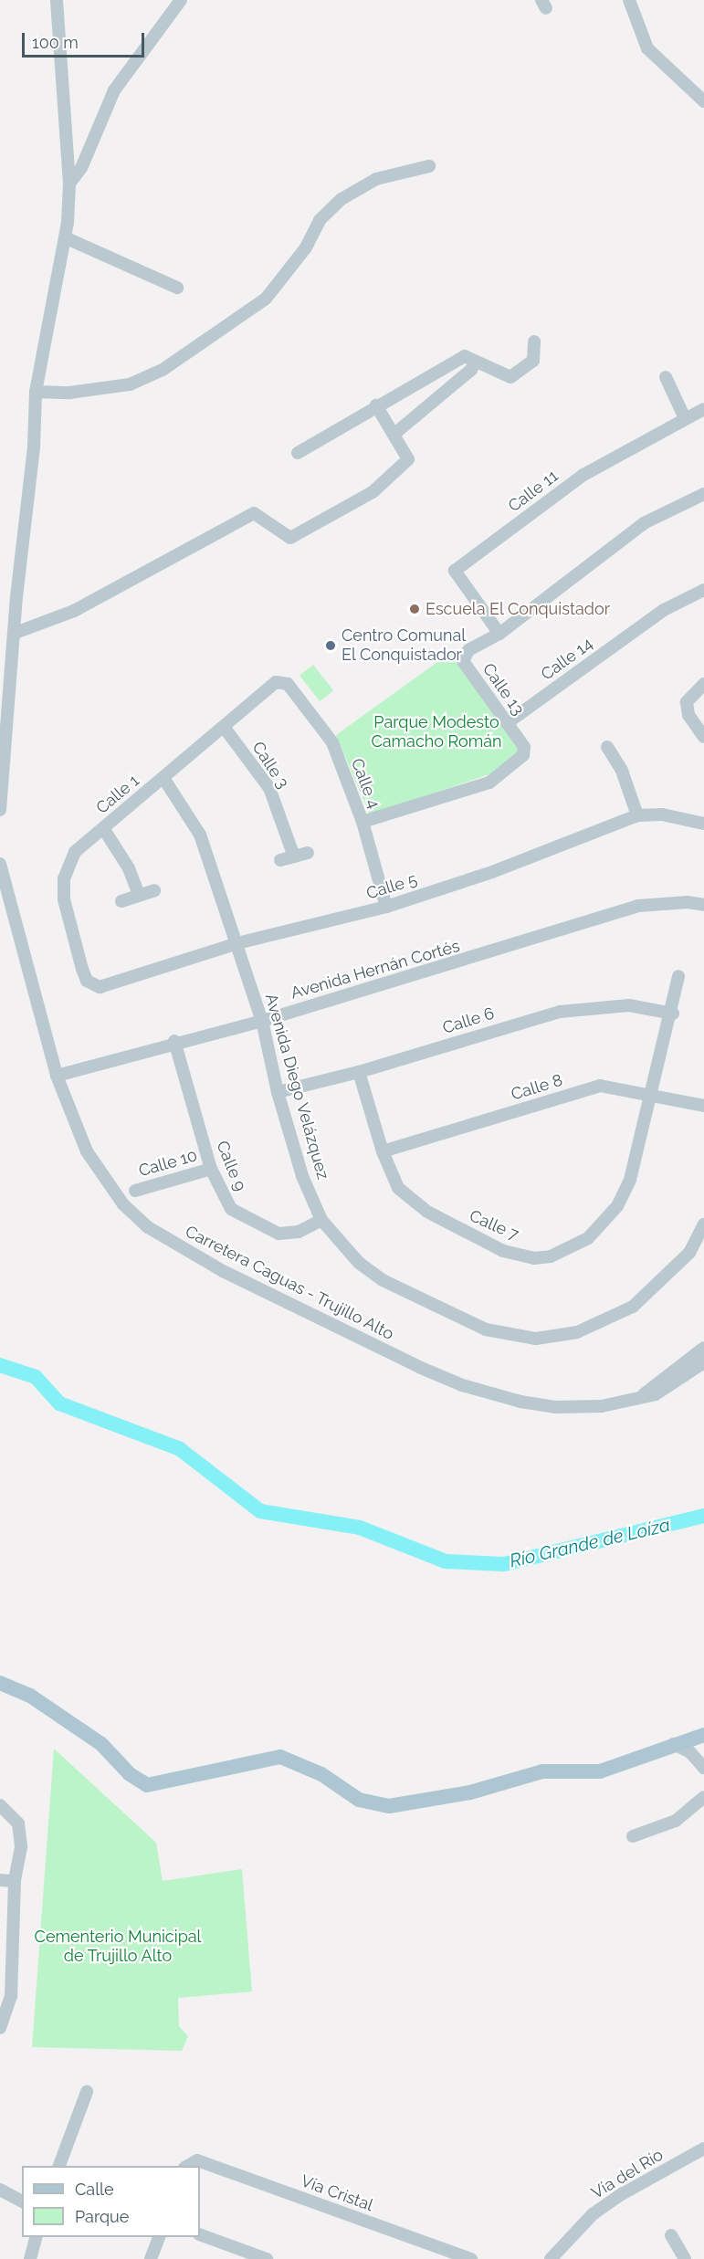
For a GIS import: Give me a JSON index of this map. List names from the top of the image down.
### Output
{
  "streets": {
    "street": [
      "Calle 11",
      "Calle 14",
      "Calle 13",
      "Calle 3",
      "Calle 4",
      "Calle 1",
      "Calle 5",
      "Avenida Hernán Cortés",
      "Calle 6",
      "Avenida Diego Velázquez",
      "Calle 8",
      "Calle 10",
      "Calle 9",
      "Calle 7",
      "Carretera Caguas - Trujillo Alto",
      "Vía del Río",
      "Vía Cristal"
    ]
  },
  "crossings": [
    ["Calle 11", "Calle 13"],
    ["Calle 14", "Calle 13"],
    ["Calle 13", "Calle 4"],
    ["Calle 3", "Calle 1"],
    ["Calle 4", "Calle 1"],
    ["Calle 4", "Calle 5"],
    ["Calle 1", "Calle 5"],
    ["Calle 1", "Avenida Diego Velázquez"],
    ["Calle 5", "Avenida Diego Velázquez"],
    ["Avenida Hernán Cortés", "Avenida Diego Velázquez"],
    ["Avenida Hernán Cortés", "Calle 9"],
    ["Avenida Hernán Cortés", "Carretera Caguas - Trujillo Alto"],
    ["Calle 6", "Avenida Diego Velázquez"],
    ["Calle 6", "Calle 7"],
    ["Avenida Diego Velázquez", "Calle 9"],
    ["Calle 8", "Calle 7"],
    ["Calle 10", "Calle 9"]
  ],
  "water": ["Río Grande de Loíza"],
  "parks": ["Parque Modesto Camacho Román", "Cementerio Municipal de Trujillo Alto"],
  "places": ["Escuela El Conquistador", "Centro Comunal El Conquistador"],
  "legend": ["Calle", "Parque"],
  "scale_bar": "100 m"
}
